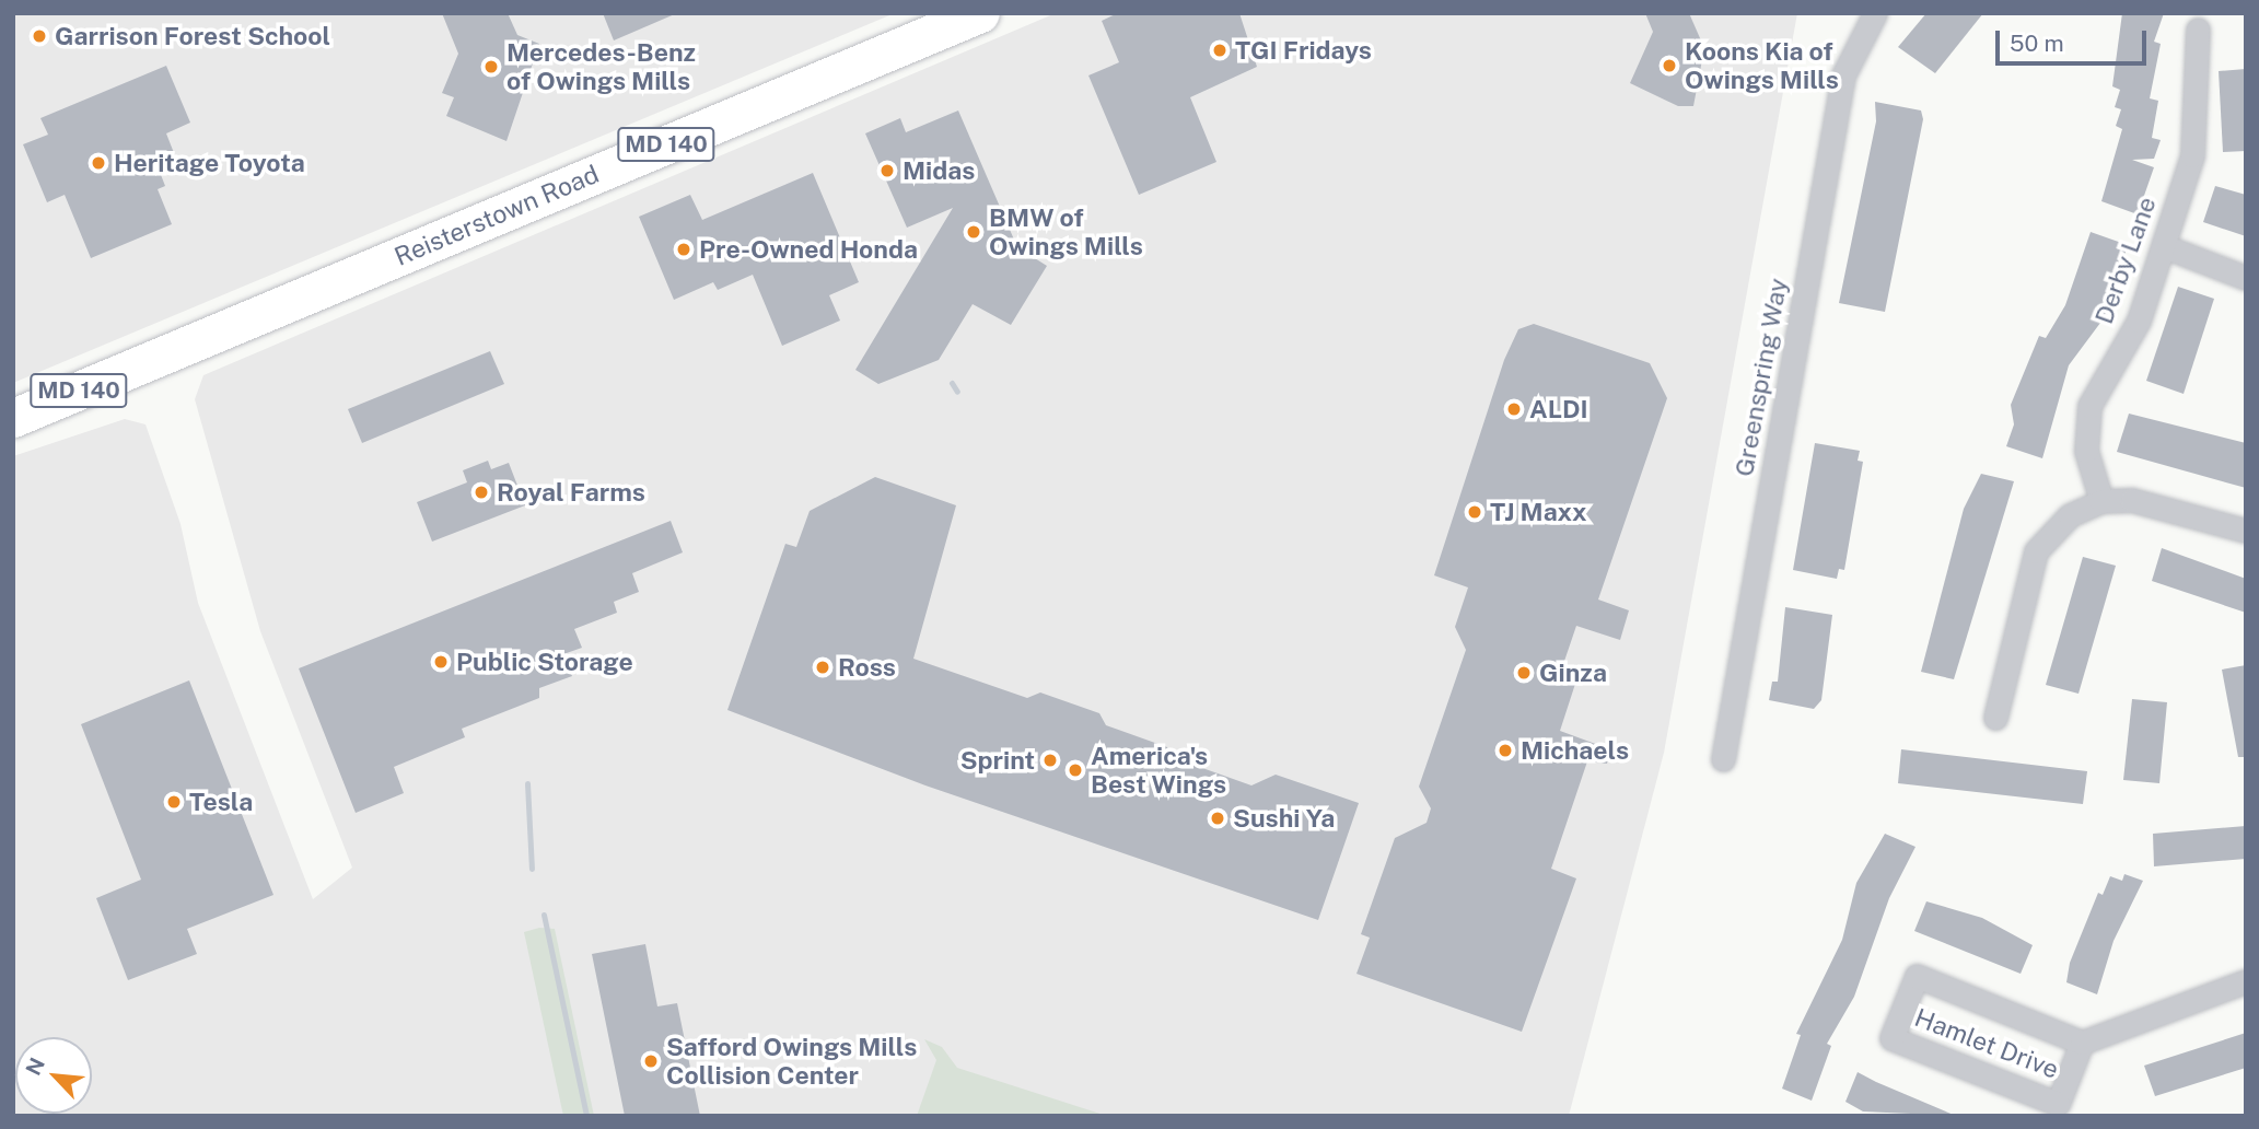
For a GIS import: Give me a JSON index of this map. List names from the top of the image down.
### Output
{
  "streets": {
    "main road": ["MD 140", "Reisterstown Road"],
    "street": ["Derby Lane", "Greenspring Way", "Hamlet Drive"]
  },
  "places": [
    "Garrison Forest School",
    "TGI Fridays",
    "Koons Kia of Owings Mills",
    "Mercedes-Benz of Owings Mills",
    "Heritage Toyota",
    "Midas",
    "BMW of Owings Mills",
    "Pre-Owned Honda",
    "ALDI",
    "Royal Farms",
    "TJ Maxx",
    "Public Storage",
    "Ross",
    "Ginza",
    "Michaels",
    "Sprint",
    "America's Best Wings",
    "Tesla",
    "Sushi Ya",
    "Safford Owings Mills Collision Center"
  ],
  "scale_bar": "50 m",
  "north": "top left"
}
